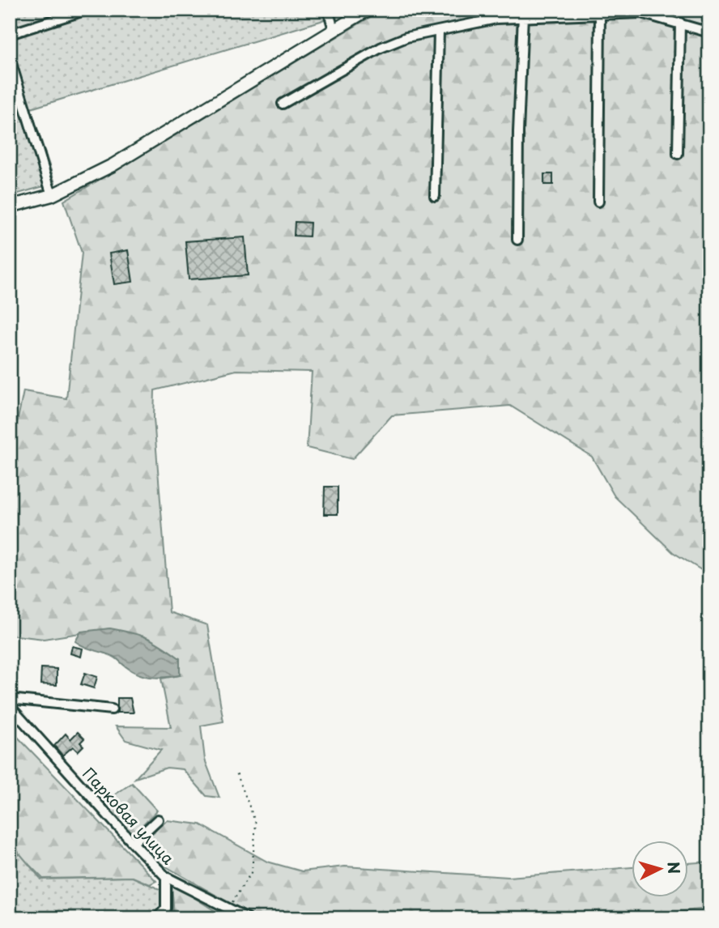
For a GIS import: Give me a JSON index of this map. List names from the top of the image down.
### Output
{
  "streets": {
    "street": ["Парковая улица"]
  },
  "north": "right"
}
